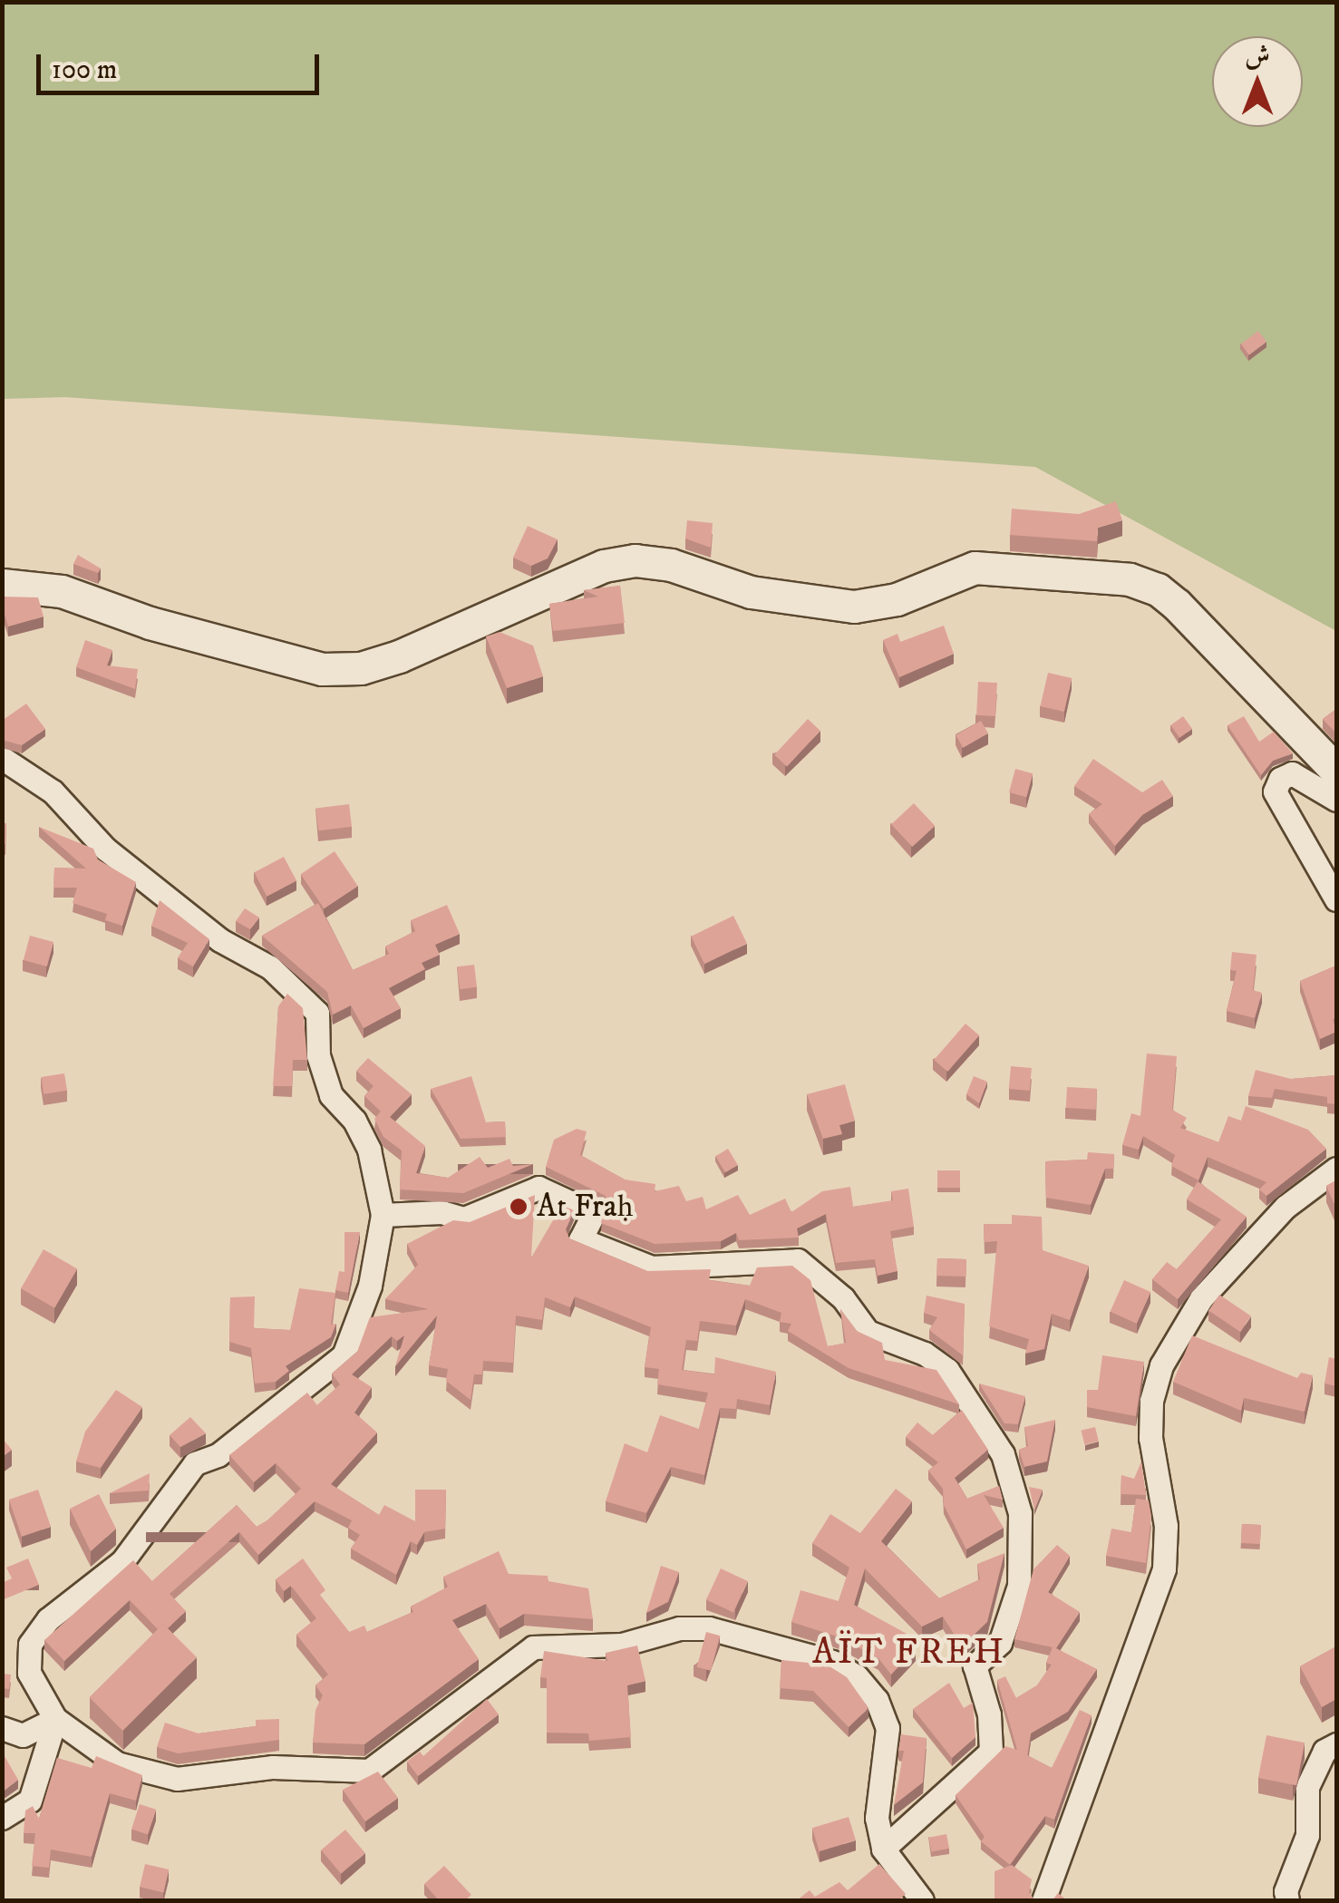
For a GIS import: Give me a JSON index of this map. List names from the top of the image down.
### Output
{
  "districts": ["AÏT FREH"],
  "places": ["At Fraḥ"],
  "scale_bar": "100 m",
  "north": "top"
}
